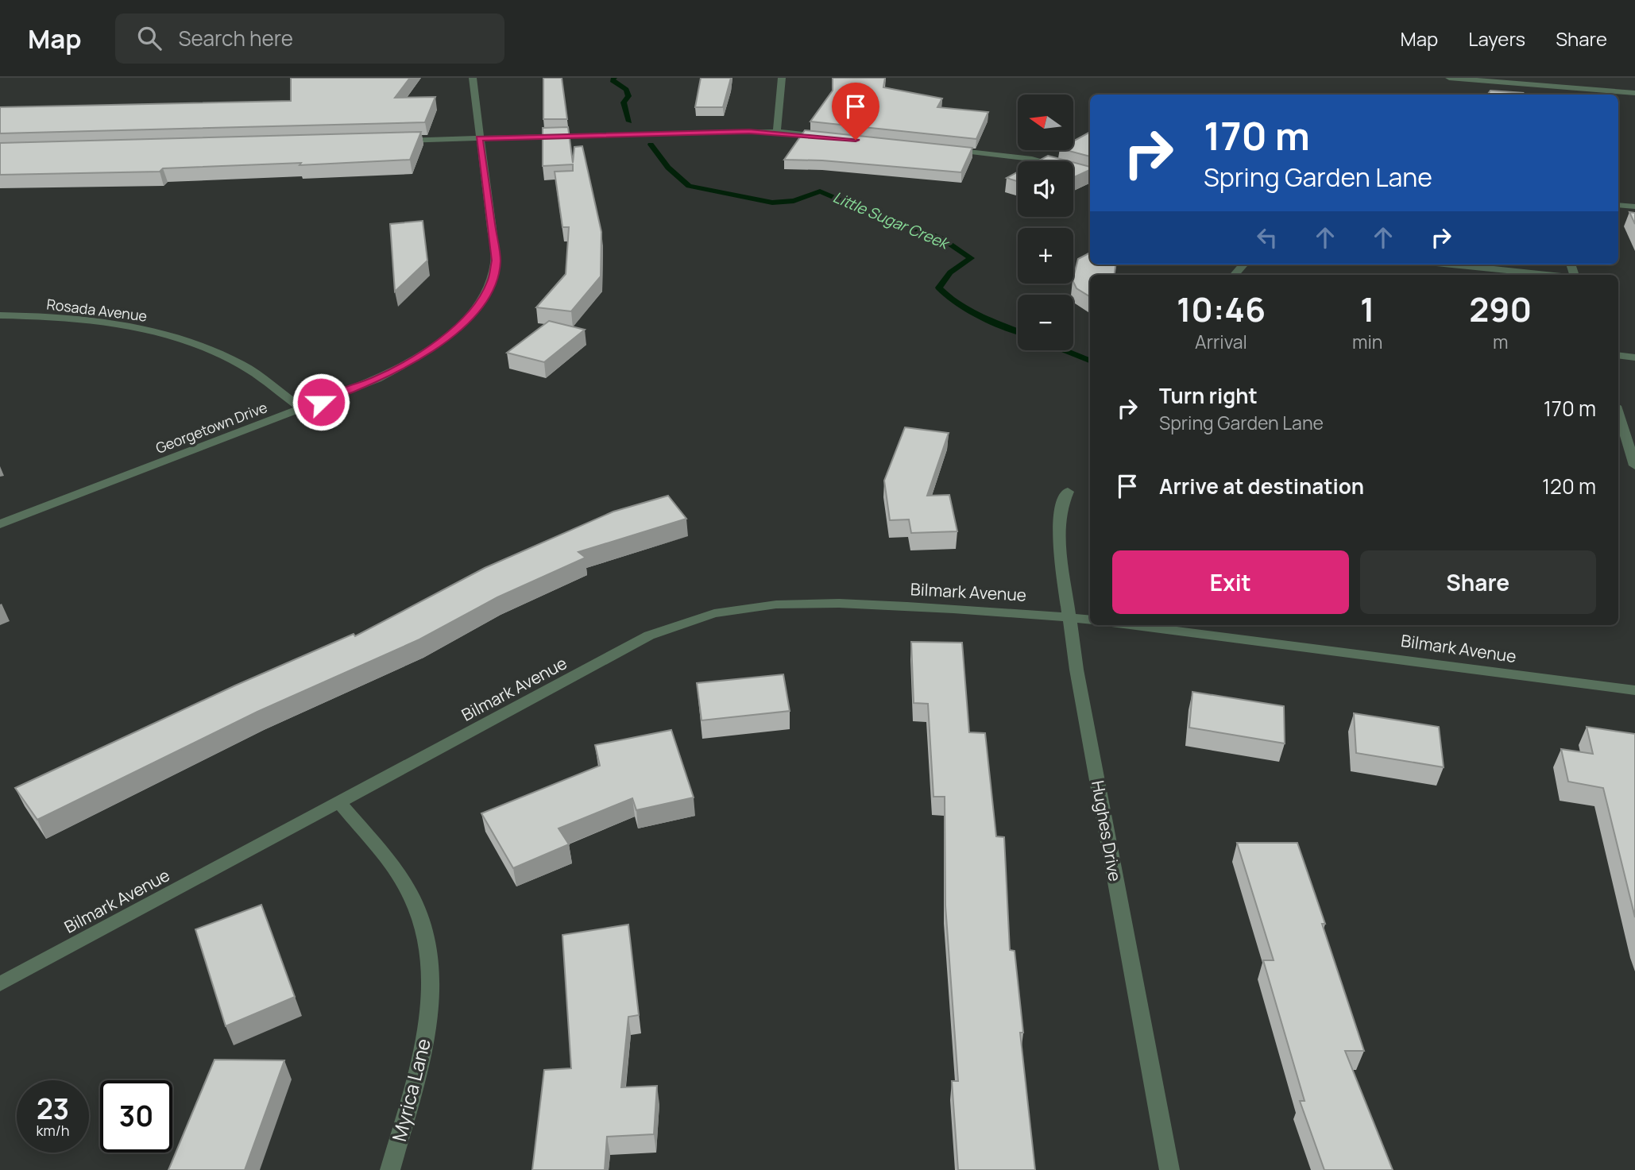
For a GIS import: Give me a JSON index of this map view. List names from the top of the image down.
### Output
{
  "streets": {
    "street": [
      "Rosada Avenue",
      "Georgetown Drive",
      "Bilmark Avenue",
      "Hughes Drive",
      "Myrica Lane"
    ]
  },
  "crossings": [
    ["Rosada Avenue", "Georgetown Drive"],
    ["Bilmark Avenue", "Hughes Drive"],
    ["Bilmark Avenue", "Myrica Lane"]
  ],
  "water": ["Little Sugar Creek"],
  "north": "left",
  "page": {
    "header": "Map",
    "search": "Search here",
    "nav": ["Map", "Layers", "Share"],
    "map_buttons": ["+", "−"],
    "turn": ["170 m", "Spring Garden Lane"],
    "eta": [
      "10:46",
      "Arrival",
      "1",
      "min",
      "290",
      "m"
    ],
    "list": [
      {
        "name": "Turn right",
        "note": "Spring Garden Lane",
        "value": "170 m"
      },
      {
        "name": "Arrive at destination",
        "value": "120 m"
      }
    ],
    "buttons": ["Exit", "Share"],
    "speed": "23 km/h",
    "limit": "30"
  }
}
